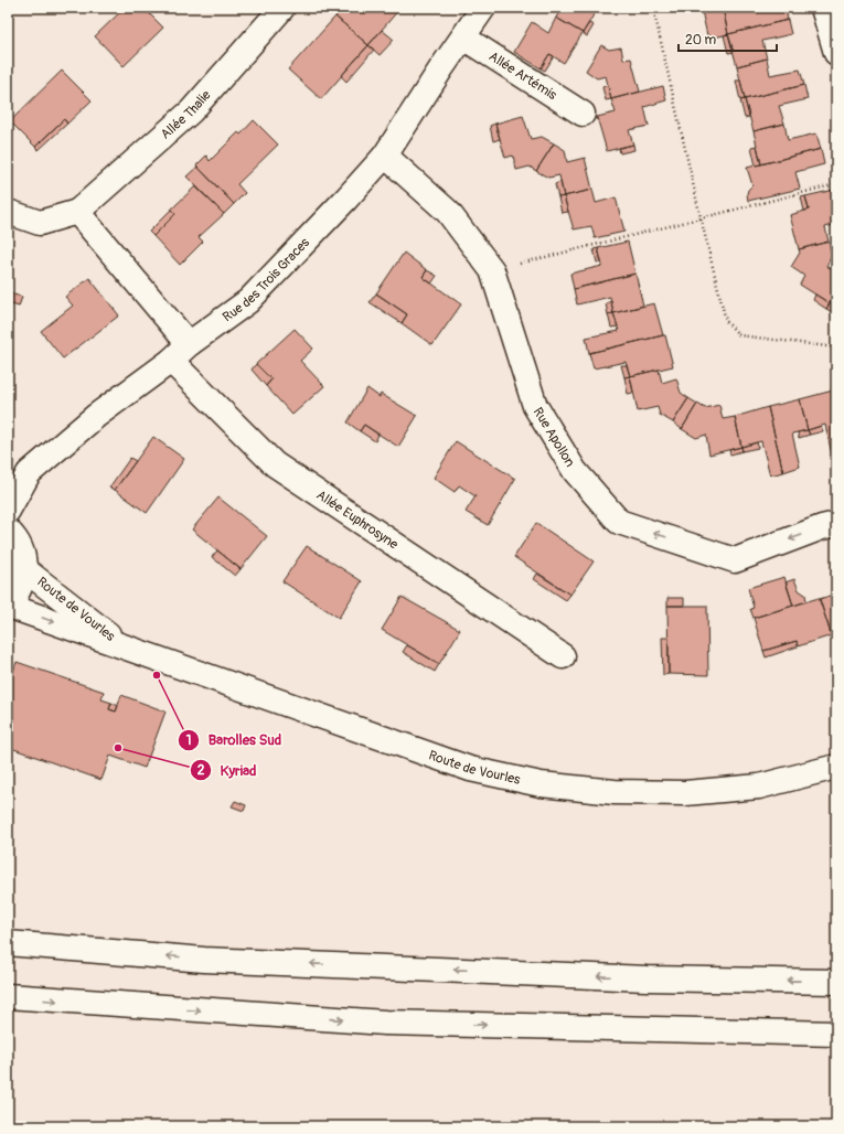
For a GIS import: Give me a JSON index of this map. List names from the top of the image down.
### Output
{
  "streets": {
    "main road": [
      "Allée Artémis",
      "Allée Thalie",
      "Rue des Trois Graces",
      "Rue Apollon",
      "Allée Euphrosyne",
      "Route de Vourles"
    ]
  },
  "crossings": [
    ["Allée Artémis", "Rue des Trois Graces"],
    ["Rue des Trois Graces", "Rue Apollon"],
    ["Rue des Trois Graces", "Allée Euphrosyne"]
  ],
  "one_way": ["Rue Apollon"],
  "places": ["Barolles Sud", "Kyriad"],
  "scale_bar": "20 m"
}
